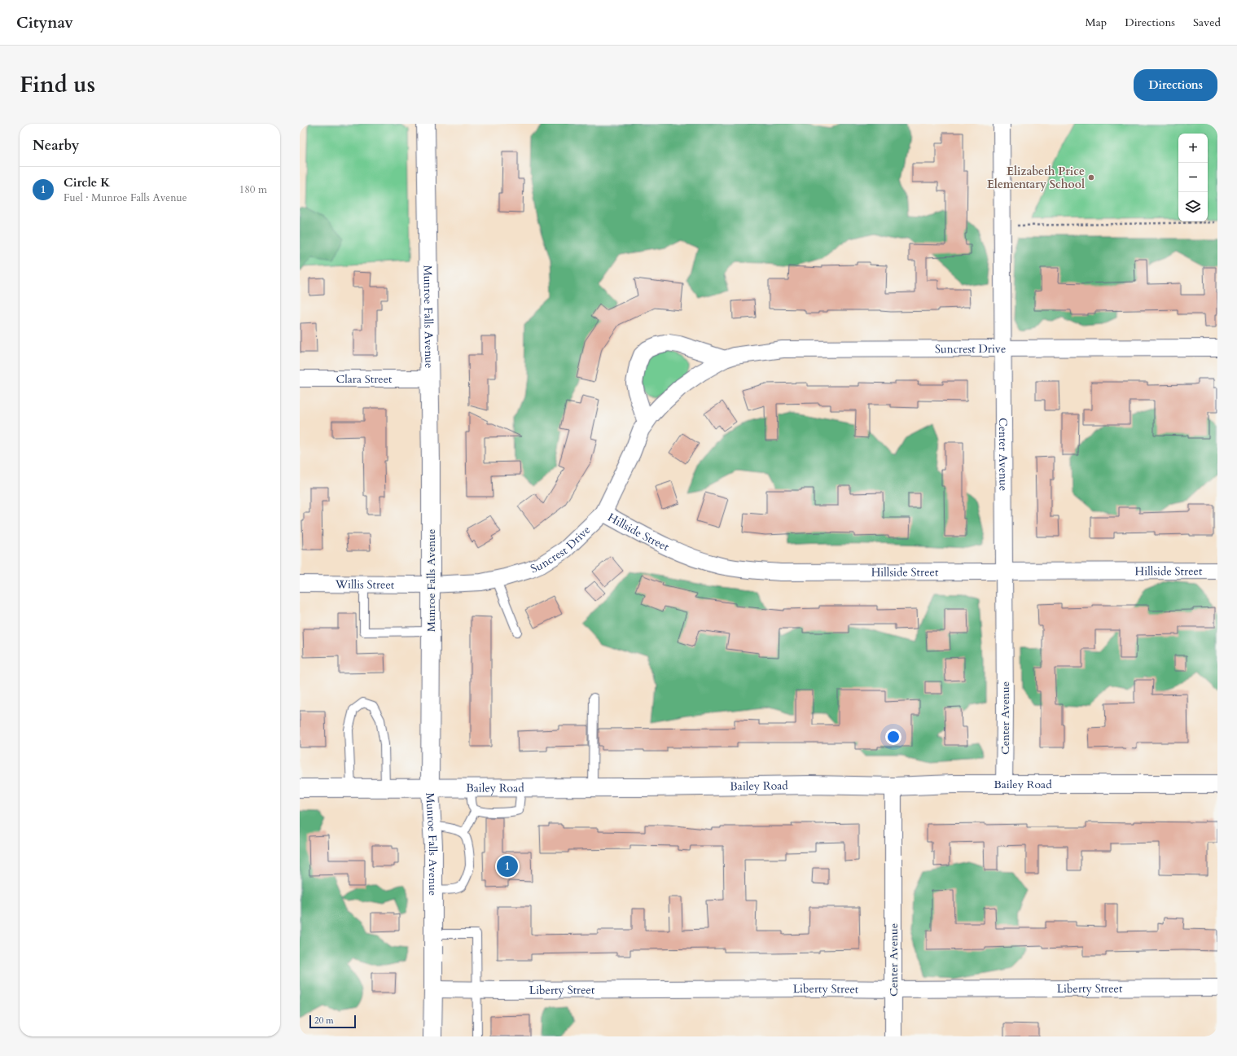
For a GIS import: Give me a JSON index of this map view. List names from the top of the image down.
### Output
{
  "streets": {
    "street": [
      "Munroe Falls Avenue",
      "Suncrest Drive",
      "Clara Street",
      "Center Avenue",
      "Hillside Street",
      "Willis Street",
      "Bailey Road",
      "Liberty Street"
    ]
  },
  "crossings": [
    ["Munroe Falls Avenue", "Suncrest Drive"],
    ["Munroe Falls Avenue", "Clara Street"],
    ["Munroe Falls Avenue", "Willis Street"],
    ["Munroe Falls Avenue", "Bailey Road"],
    ["Munroe Falls Avenue", "Liberty Street"],
    ["Suncrest Drive", "Center Avenue"],
    ["Suncrest Drive", "Hillside Street"],
    ["Suncrest Drive", "Willis Street"],
    ["Center Avenue", "Hillside Street"],
    ["Center Avenue", "Bailey Road"],
    ["Center Avenue", "Liberty Street"]
  ],
  "places": ["Elizabeth Price Elementary School"],
  "scale_bar": "20 m",
  "page": {
    "header": "Citynav",
    "nav": ["Map", "Directions", "Saved"],
    "title": "Find us",
    "buttons": "Directions",
    "heading": "Nearby",
    "map_buttons": ["+", "−"],
    "list": [
      {
        "mark": "1",
        "name": "Circle K",
        "note": "Fuel · Munroe Falls Avenue",
        "value": "180 m"
      }
    ],
    "pins": "1",
    "scale": "20 m"
  }
}
